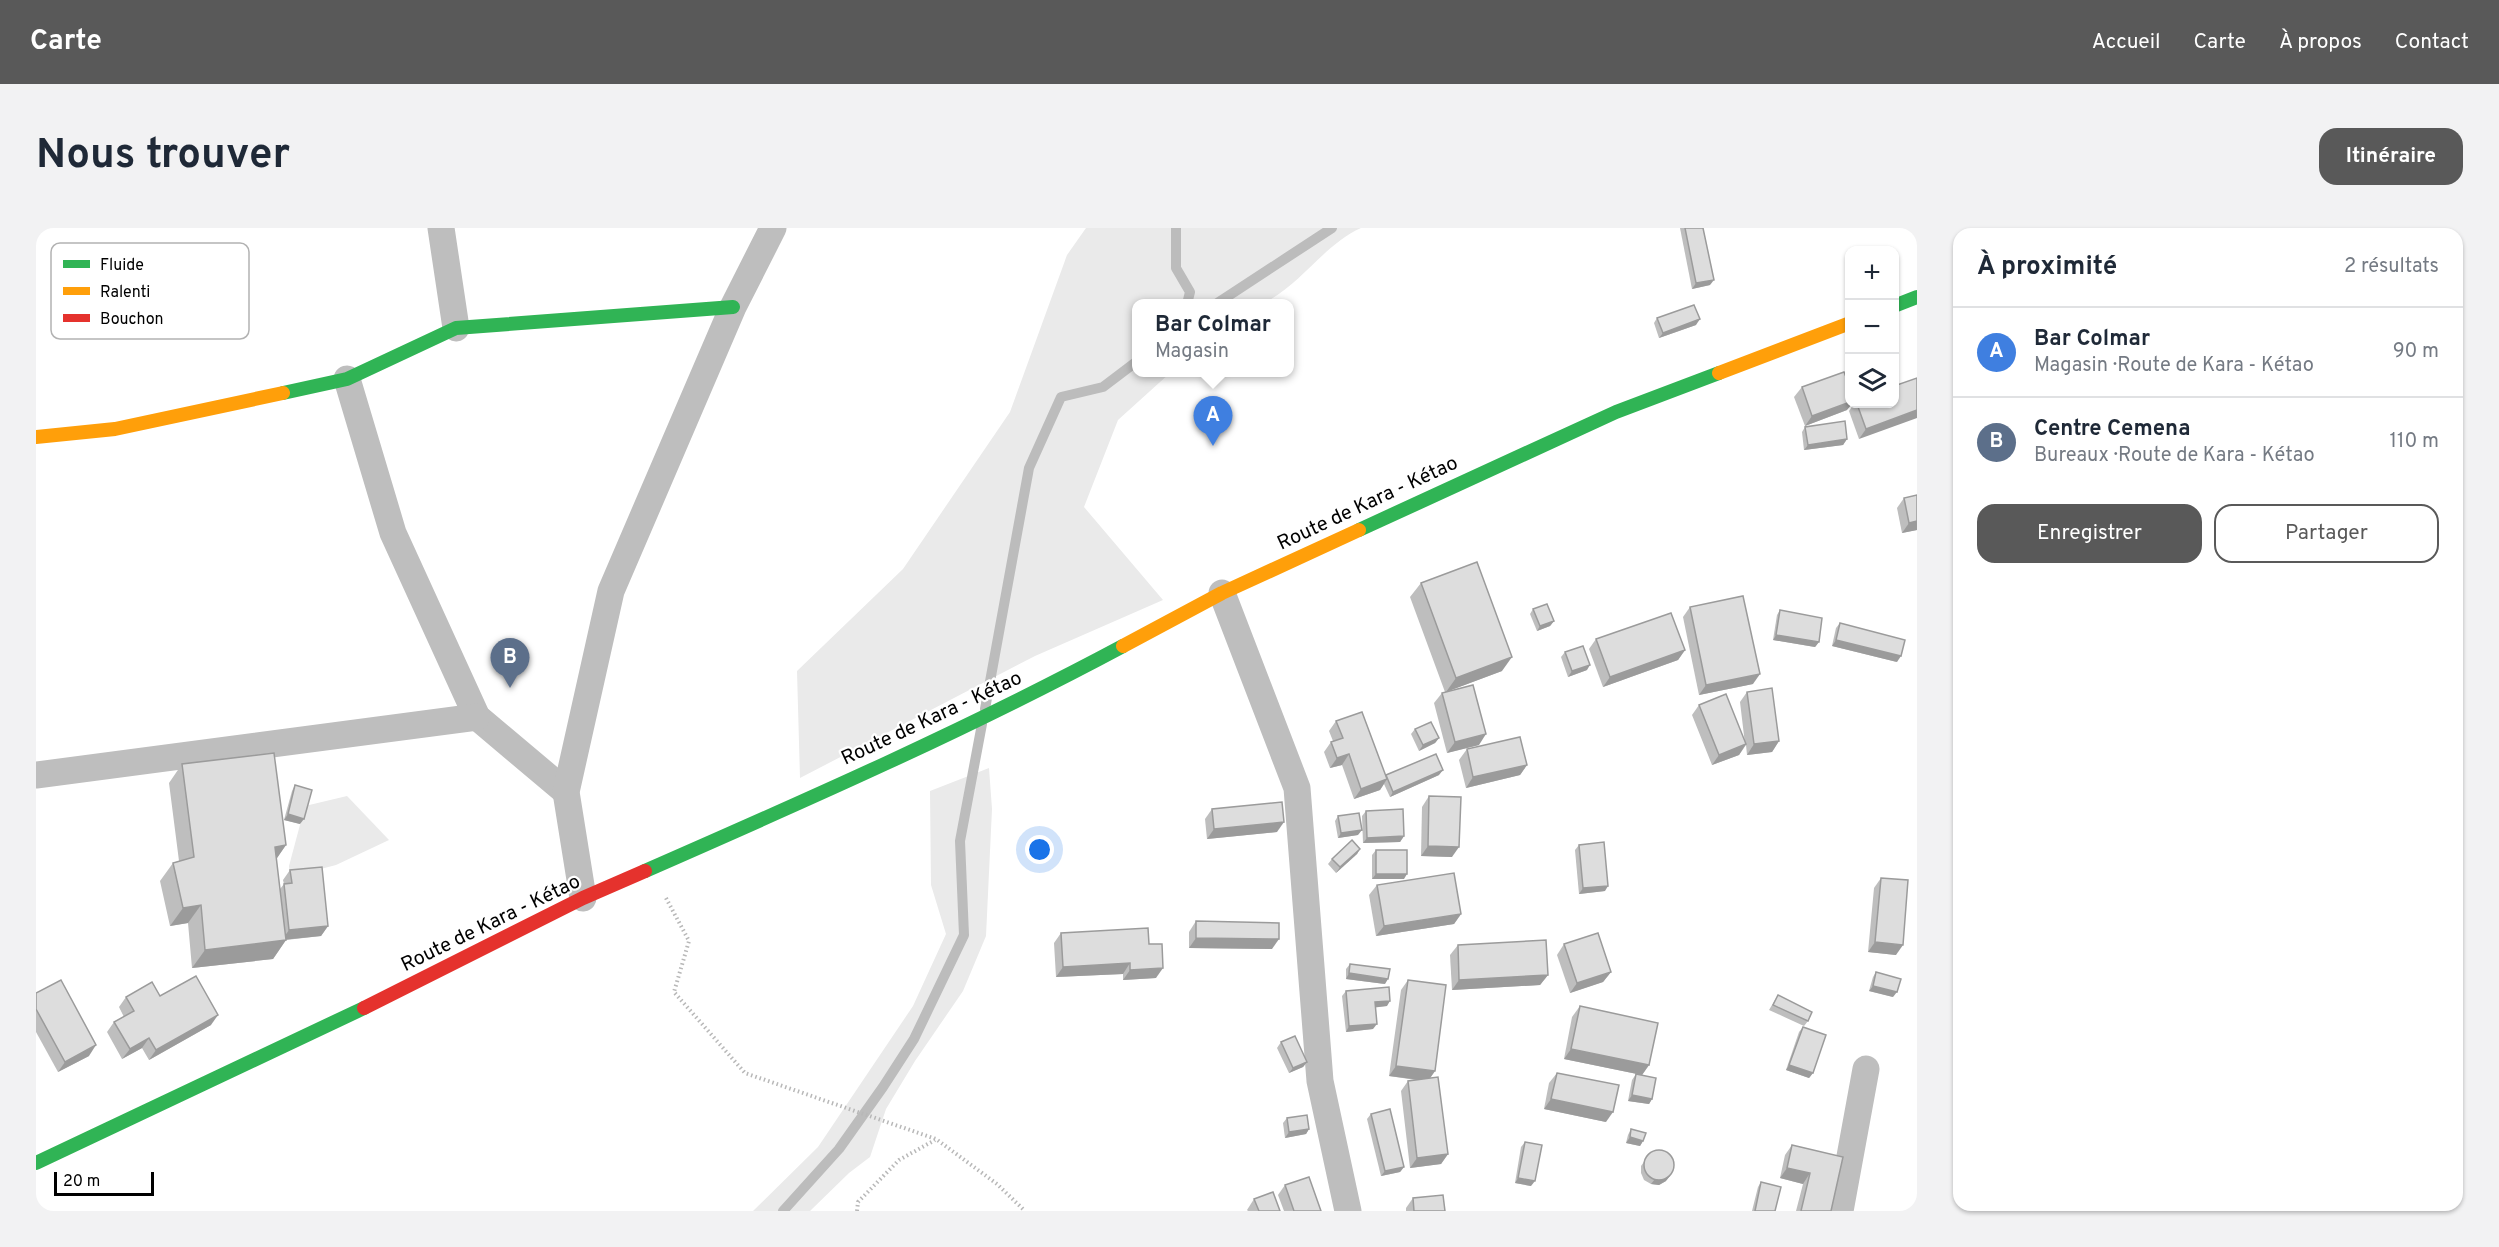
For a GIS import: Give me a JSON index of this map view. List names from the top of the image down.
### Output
{
  "streets": {
    "main road": ["Route de Kara - Kétao"]
  },
  "legend": ["Fluide", "Ralenti", "Bouchon"],
  "scale_bar": "20 m",
  "page": {
    "header": "Carte",
    "nav": [
      "Accueil",
      "Carte",
      "À propos",
      "Contact"
    ],
    "buttons": [
      "Itinéraire",
      ["Enregistrer", "Partager"]
    ],
    "title": "Nous trouver",
    "heading": ["À proximité", "2 résultats"],
    "map_buttons": ["+", "−"],
    "popup": ["Bar Colmar", "Magasin"],
    "list": [
      {
        "mark": "A",
        "name": "Bar Colmar",
        "note": "Magasin · Route de Kara - Kétao",
        "value": "90 m"
      },
      {
        "mark": "B",
        "name": "Centre Cemena",
        "note": "Bureaux · Route de Kara - Kétao",
        "value": "110 m"
      }
    ],
    "pins": ["A", "B"],
    "scale": "20 m"
  }
}
